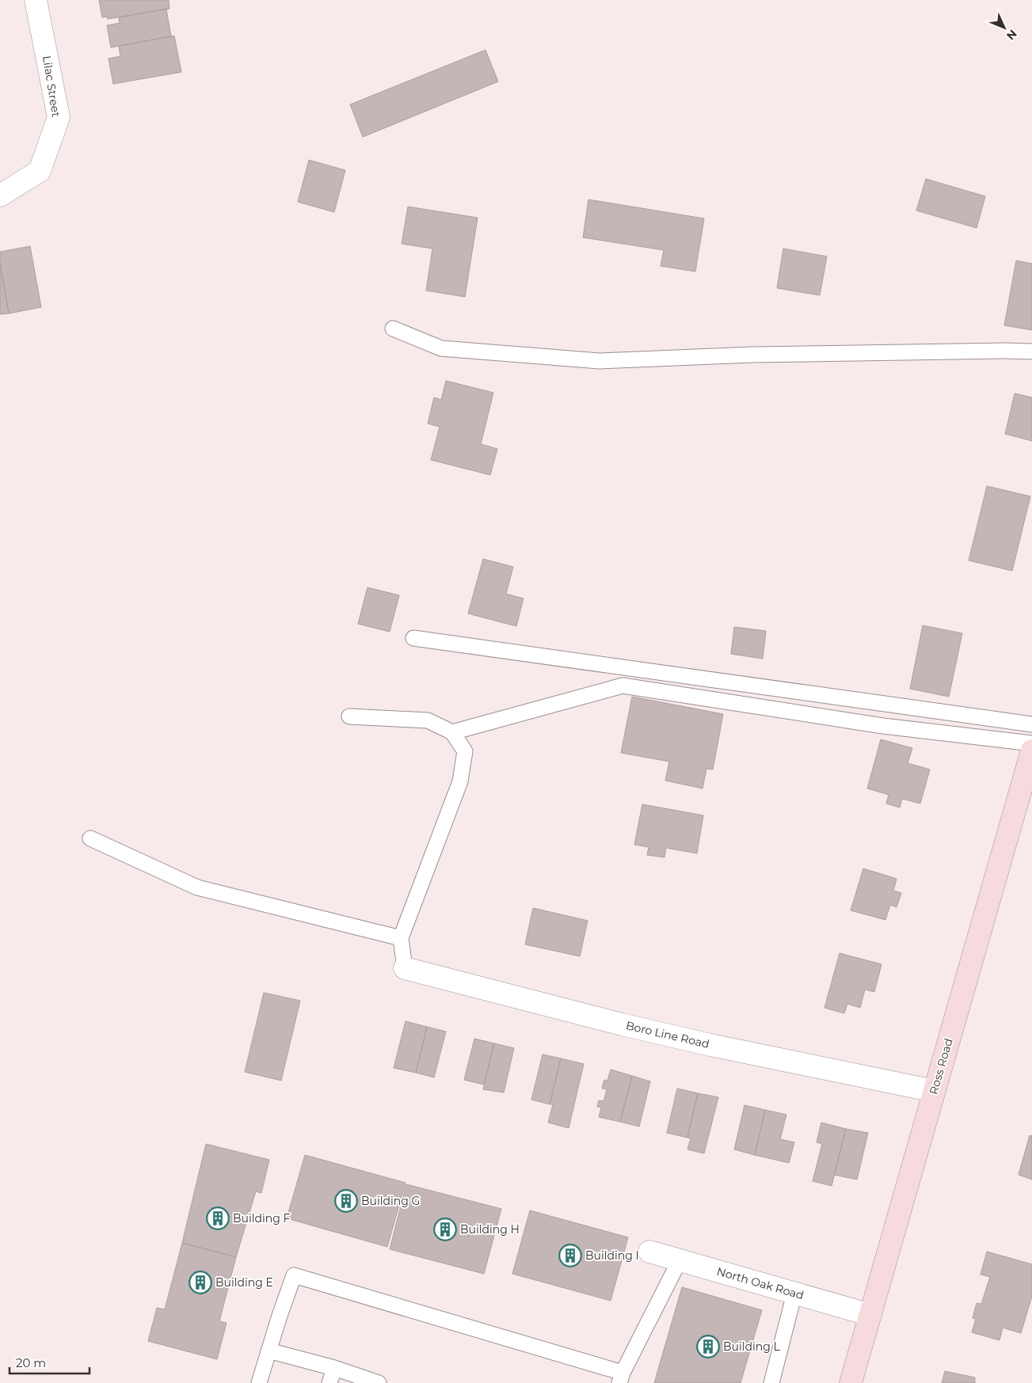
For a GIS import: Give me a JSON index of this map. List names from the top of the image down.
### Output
{
  "streets": {
    "street": [
      "Lilac Street",
      "Boro Line Road",
      "Ross Road",
      "North Oak Road"
    ]
  },
  "crossings": [
    ["Boro Line Road", "Ross Road"],
    ["Ross Road", "North Oak Road"]
  ],
  "places": {
    "building": [
      "Building G",
      "Building F",
      "Building H",
      "Building I",
      "Building E",
      "Building L"
    ]
  },
  "scale_bar": "20 m",
  "north": "bottom right"
}
